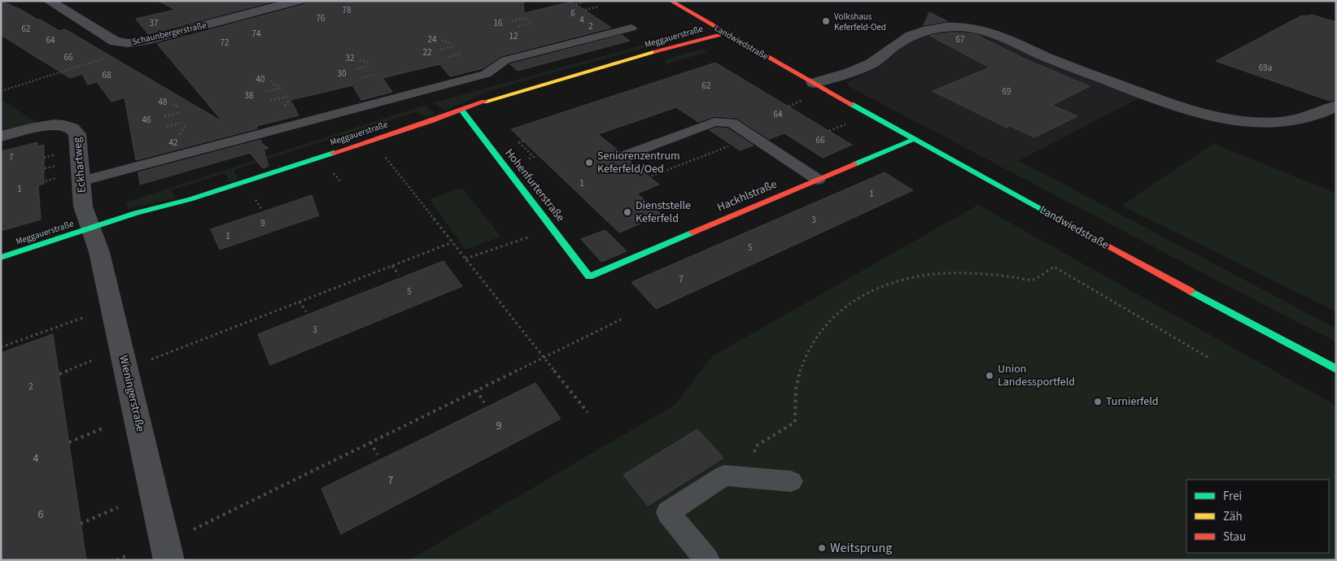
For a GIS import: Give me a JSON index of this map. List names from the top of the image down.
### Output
{
  "streets": {
    "street": [
      "Schaunbergerstraße",
      "Meggauerstraße",
      "Landwiedstraße",
      "Eckhartweg",
      "Hohenfurterstraße",
      "Hackhlstraße",
      "Wieningerstraße"
    ]
  },
  "crossings": [
    ["Meggauerstraße", "Landwiedstraße"],
    ["Meggauerstraße", "Eckhartweg"],
    ["Meggauerstraße", "Hohenfurterstraße"],
    ["Meggauerstraße", "Wieningerstraße"],
    ["Landwiedstraße", "Hackhlstraße"],
    ["Eckhartweg", "Wieningerstraße"],
    ["Hohenfurterstraße", "Hackhlstraße"]
  ],
  "places": [
    "Volkshaus Keferfeld-Oed",
    "Seniorenzentrum Keferfeld/Oed",
    "Dienststelle Keferfeld",
    "Union Landessportfeld",
    "Turnierfeld",
    "Weitsprung"
  ],
  "house_numbers": [
    "78",
    "6",
    "76",
    "4",
    "37",
    "16",
    "2",
    "62",
    "74",
    "12",
    "24",
    "67",
    "64",
    "72",
    "22",
    "66",
    "32",
    "69a",
    "30",
    "68",
    "40",
    "62",
    "69",
    "38",
    "48",
    "64",
    "46",
    "66",
    "42",
    "7",
    "1",
    "1",
    "1",
    "3",
    "9",
    "1",
    "5",
    "7",
    "5",
    "3",
    "2",
    "9",
    "4",
    "7",
    "6"
  ],
  "legend": ["Frei", "Zäh", "Stau"]
}
